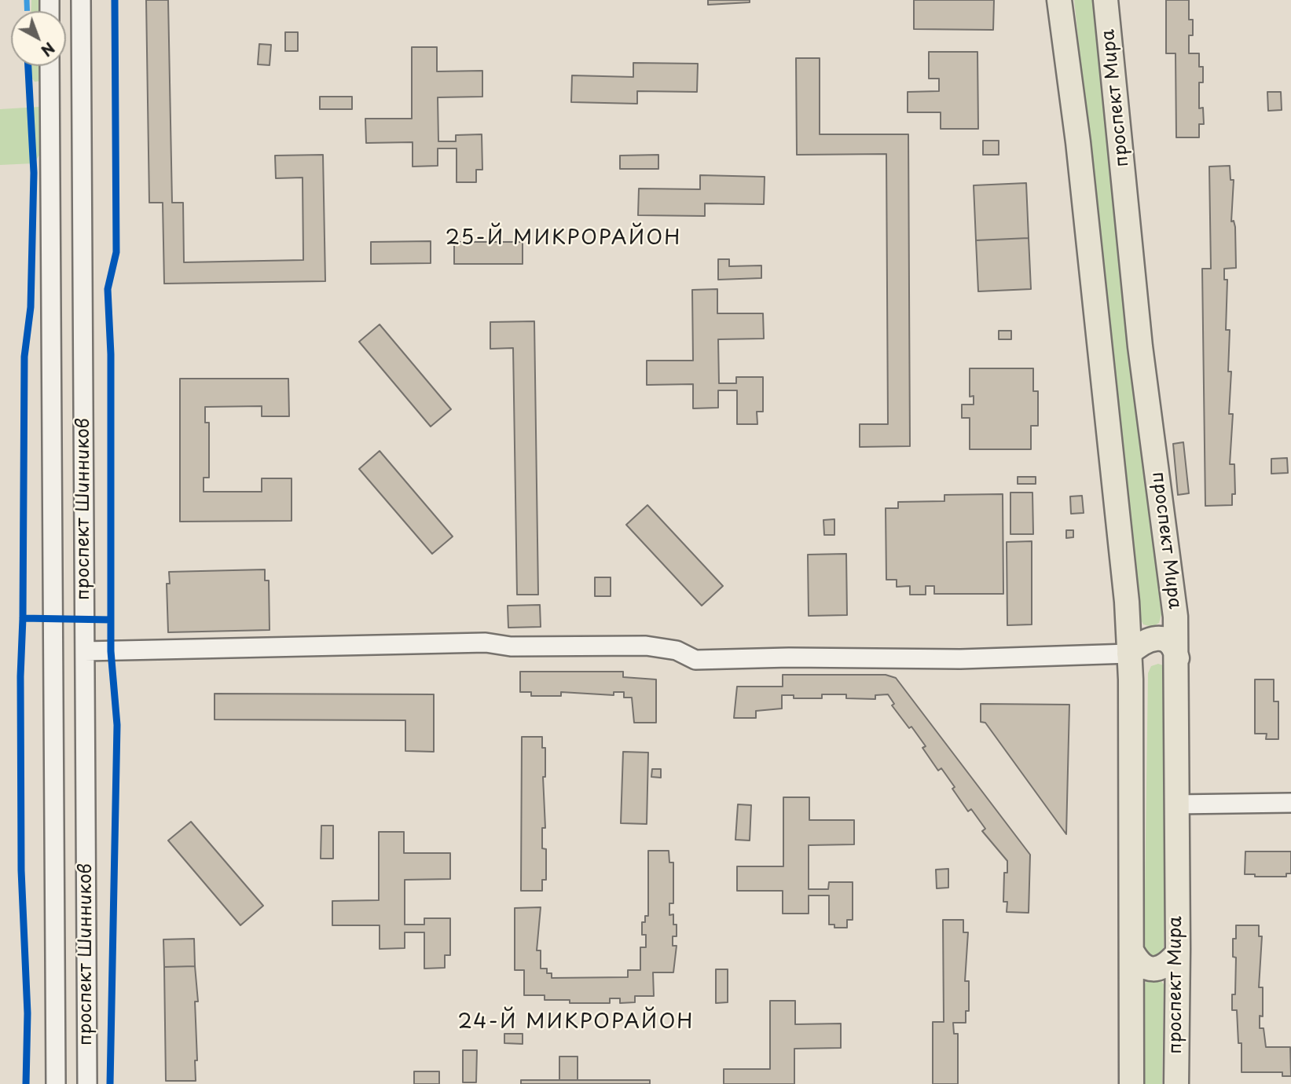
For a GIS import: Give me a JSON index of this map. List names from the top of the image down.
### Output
{
  "streets": {
    "main road": ["проспект Мира"],
    "street": ["проспект Шинников"]
  },
  "districts": ["25-Й МИКРОРАЙОН", "24-Й МИКРОРАЙОН"],
  "north": "bottom right"
}
